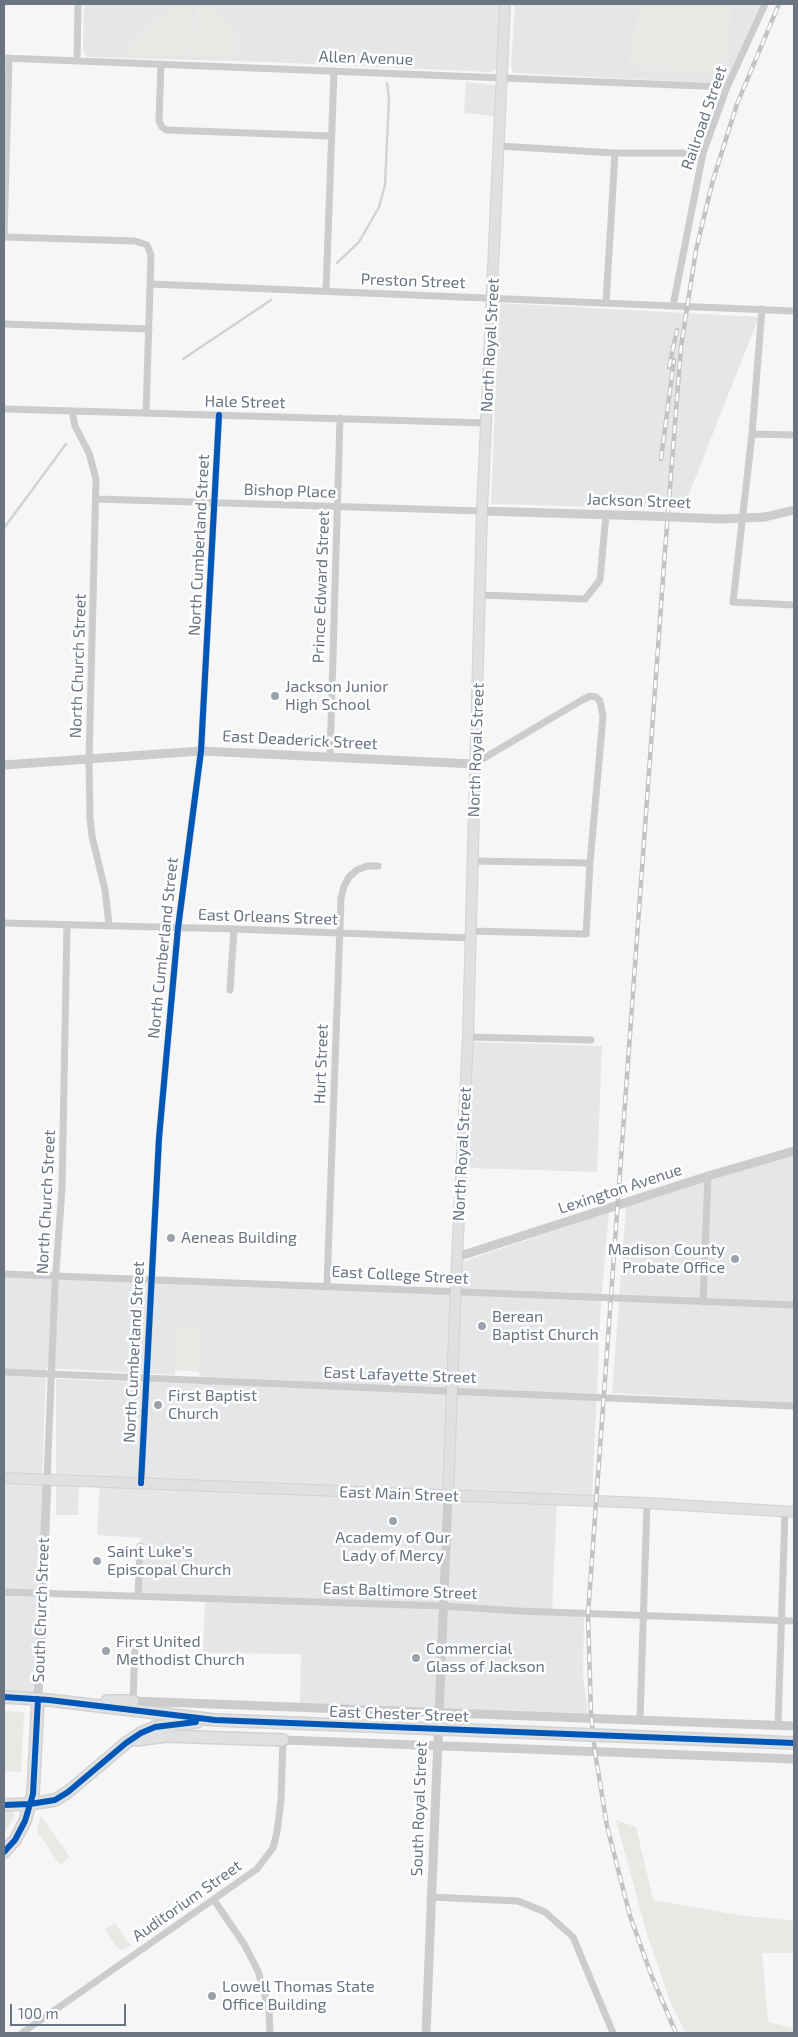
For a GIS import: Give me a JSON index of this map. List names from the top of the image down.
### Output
{
  "streets": {
    "highway": ["South Church Street", "East Chester Street"],
    "main road": ["North Royal Street", "East Main Street"],
    "street": [
      "Allen Avenue",
      "Railroad Street",
      "Preston Street",
      "Hale Street",
      "Bishop Place",
      "Jackson Street",
      "North Cumberland Street",
      "Prince Edward Street",
      "North Church Street",
      "East Deaderick Street",
      "East Orleans Street",
      "Hurt Street",
      "Lexington Avenue",
      "East College Street",
      "East Lafayette Street",
      "East Baltimore Street",
      "South Royal Street",
      "Auditorium Street"
    ]
  },
  "crossings": [
    ["Allen Avenue", "Railroad Street"],
    ["Allen Avenue", "North Royal Street"],
    ["Railroad Street", "Preston Street"],
    ["Preston Street", "North Royal Street"],
    ["North Royal Street", "Hale Street"],
    ["North Royal Street", "Bishop Place"],
    ["North Royal Street", "Jackson Street"],
    ["North Royal Street", "East Deaderick Street"],
    ["North Royal Street", "East Orleans Street"],
    ["North Royal Street", "Lexington Avenue"],
    ["North Royal Street", "East College Street"],
    ["North Royal Street", "East Lafayette Street"],
    ["North Royal Street", "East Main Street"],
    ["North Royal Street", "South Royal Street"],
    ["Hale Street", "North Cumberland Street"],
    ["Hale Street", "Prince Edward Street"],
    ["Hale Street", "North Church Street"],
    ["Bishop Place", "Jackson Street"],
    ["Bishop Place", "North Cumberland Street"],
    ["Bishop Place", "Prince Edward Street"],
    ["Bishop Place", "North Church Street"],
    ["North Cumberland Street", "East Deaderick Street"],
    ["North Cumberland Street", "East Orleans Street"],
    ["North Cumberland Street", "East College Street"],
    ["North Cumberland Street", "East Lafayette Street"],
    ["North Cumberland Street", "East Main Street"],
    ["Prince Edward Street", "East Deaderick Street"],
    ["North Church Street", "East Deaderick Street"],
    ["North Church Street", "East Orleans Street"],
    ["North Church Street", "East College Street"],
    ["North Church Street", "East Lafayette Street"],
    ["North Church Street", "East Main Street"],
    ["North Church Street", "South Church Street"],
    ["East Orleans Street", "Hurt Street"],
    ["Hurt Street", "East College Street"],
    ["East Main Street", "South Church Street"],
    ["East Main Street", "South Royal Street"],
    ["East Baltimore Street", "South Church Street"],
    ["East Baltimore Street", "South Royal Street"],
    ["South Church Street", "East Chester Street"]
  ],
  "places": [
    "Jackson Junior High School",
    "Aeneas Building",
    "Madison County Probate Office",
    "Berean Baptist Church",
    "First Baptist Church",
    "Academy of Our Lady of Mercy",
    "Saint Luke's Episcopal Church",
    "First United Methodist Church",
    "Commercial Glass of Jackson",
    "Lowell Thomas State Office Building"
  ],
  "scale_bar": "100 m"
}
